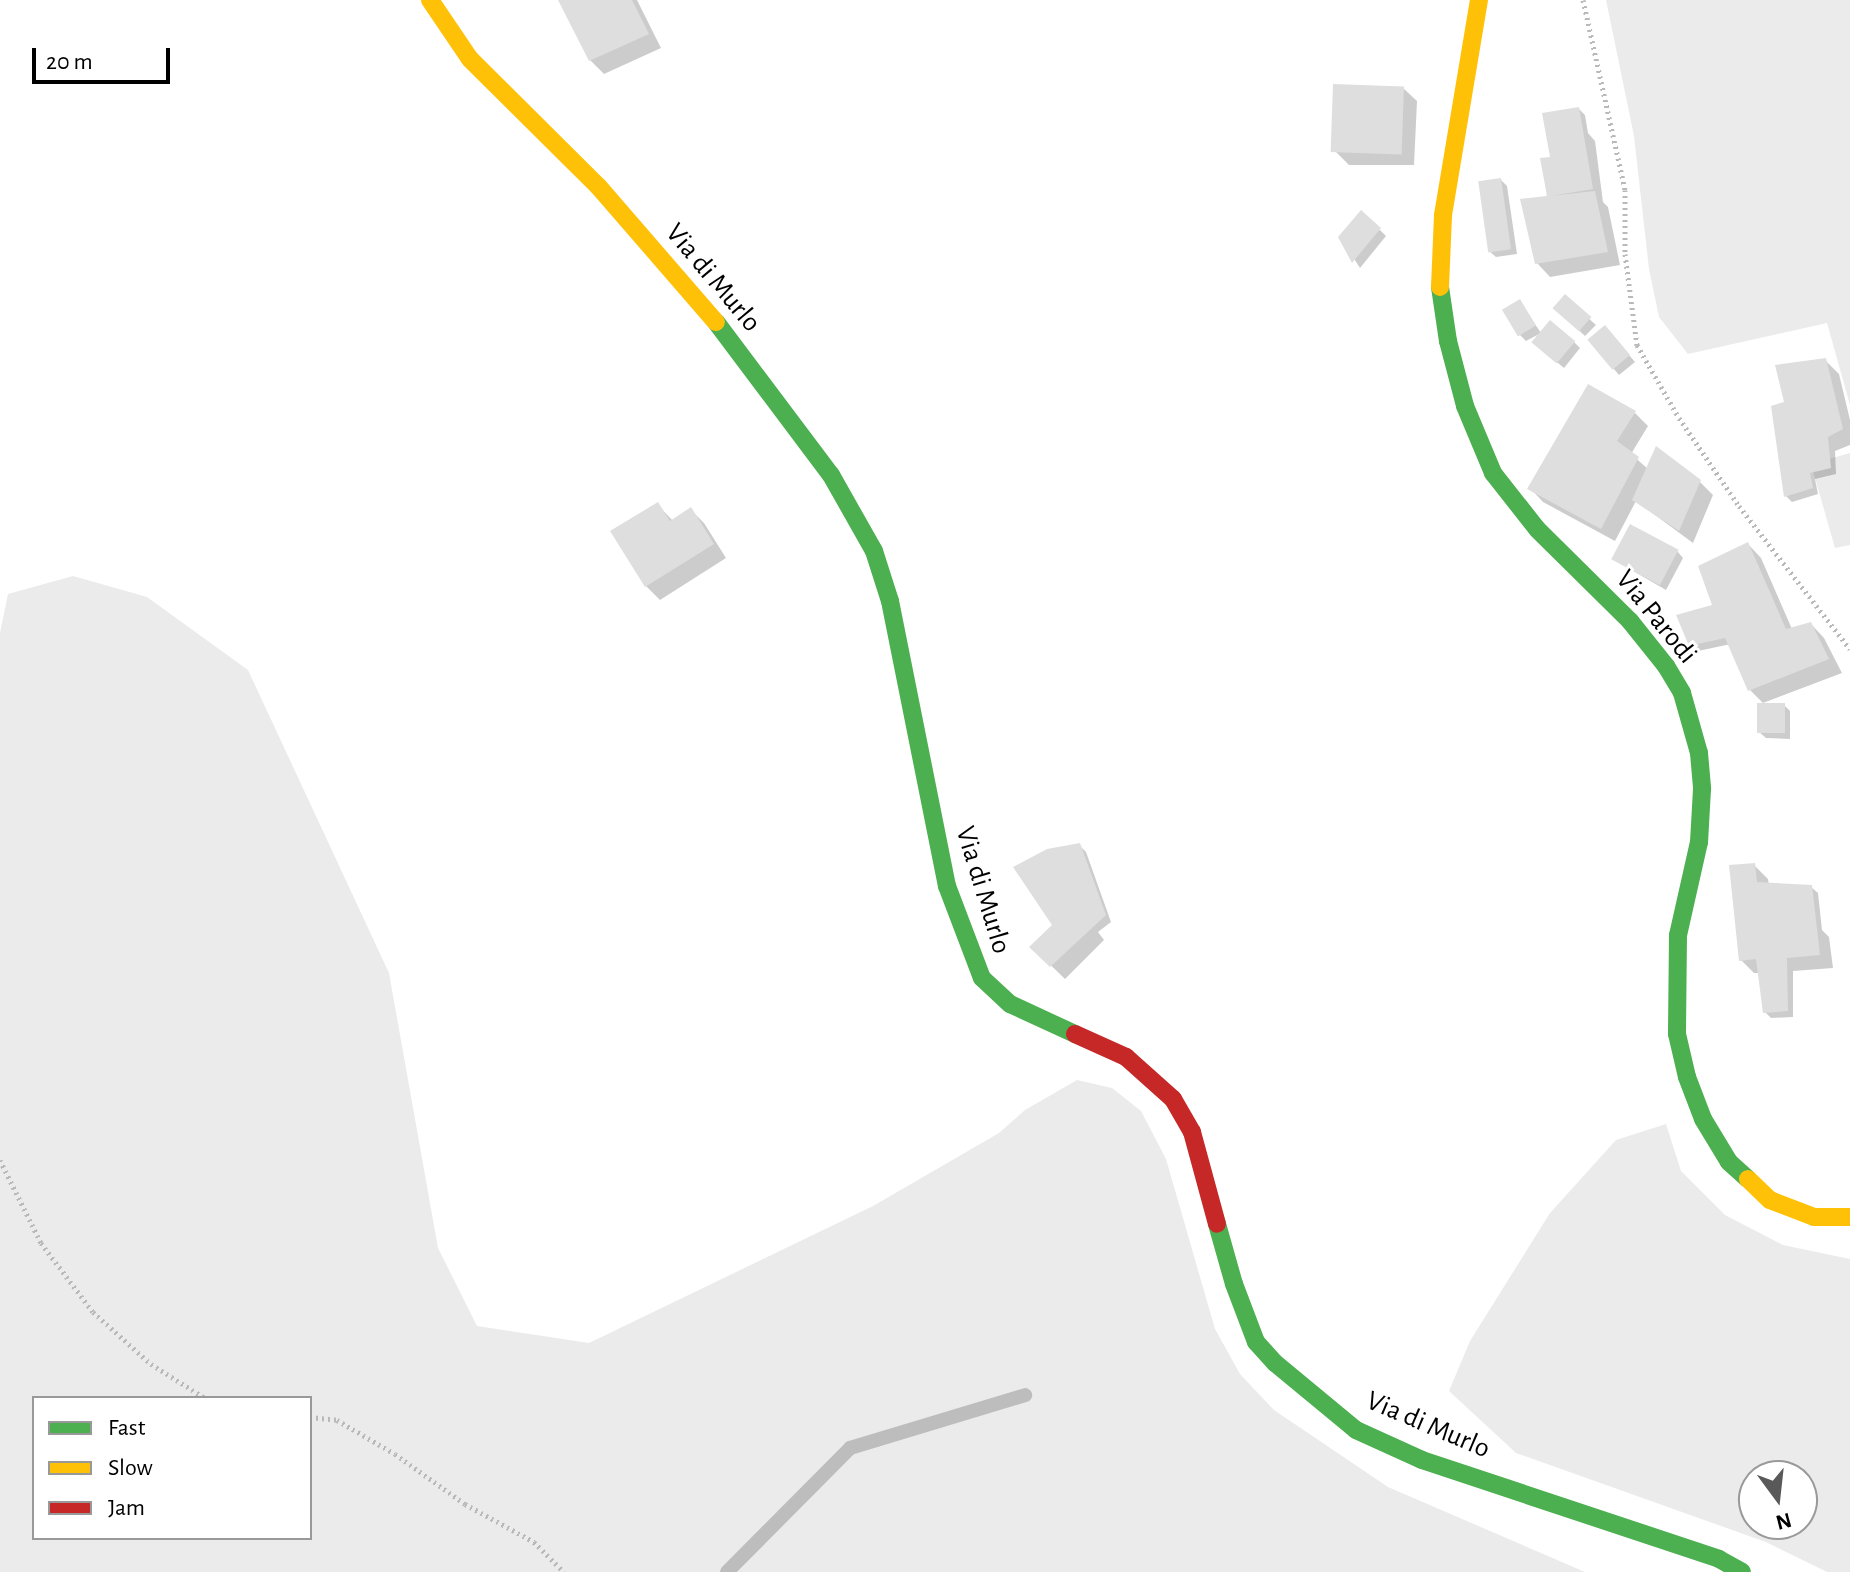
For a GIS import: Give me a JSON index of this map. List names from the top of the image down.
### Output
{
  "streets": {
    "street": ["Via di Murlo", "Via Parodi"]
  },
  "legend": ["Fast", "Slow", "Jam"],
  "scale_bar": "20 m",
  "north": "bottom"
}
